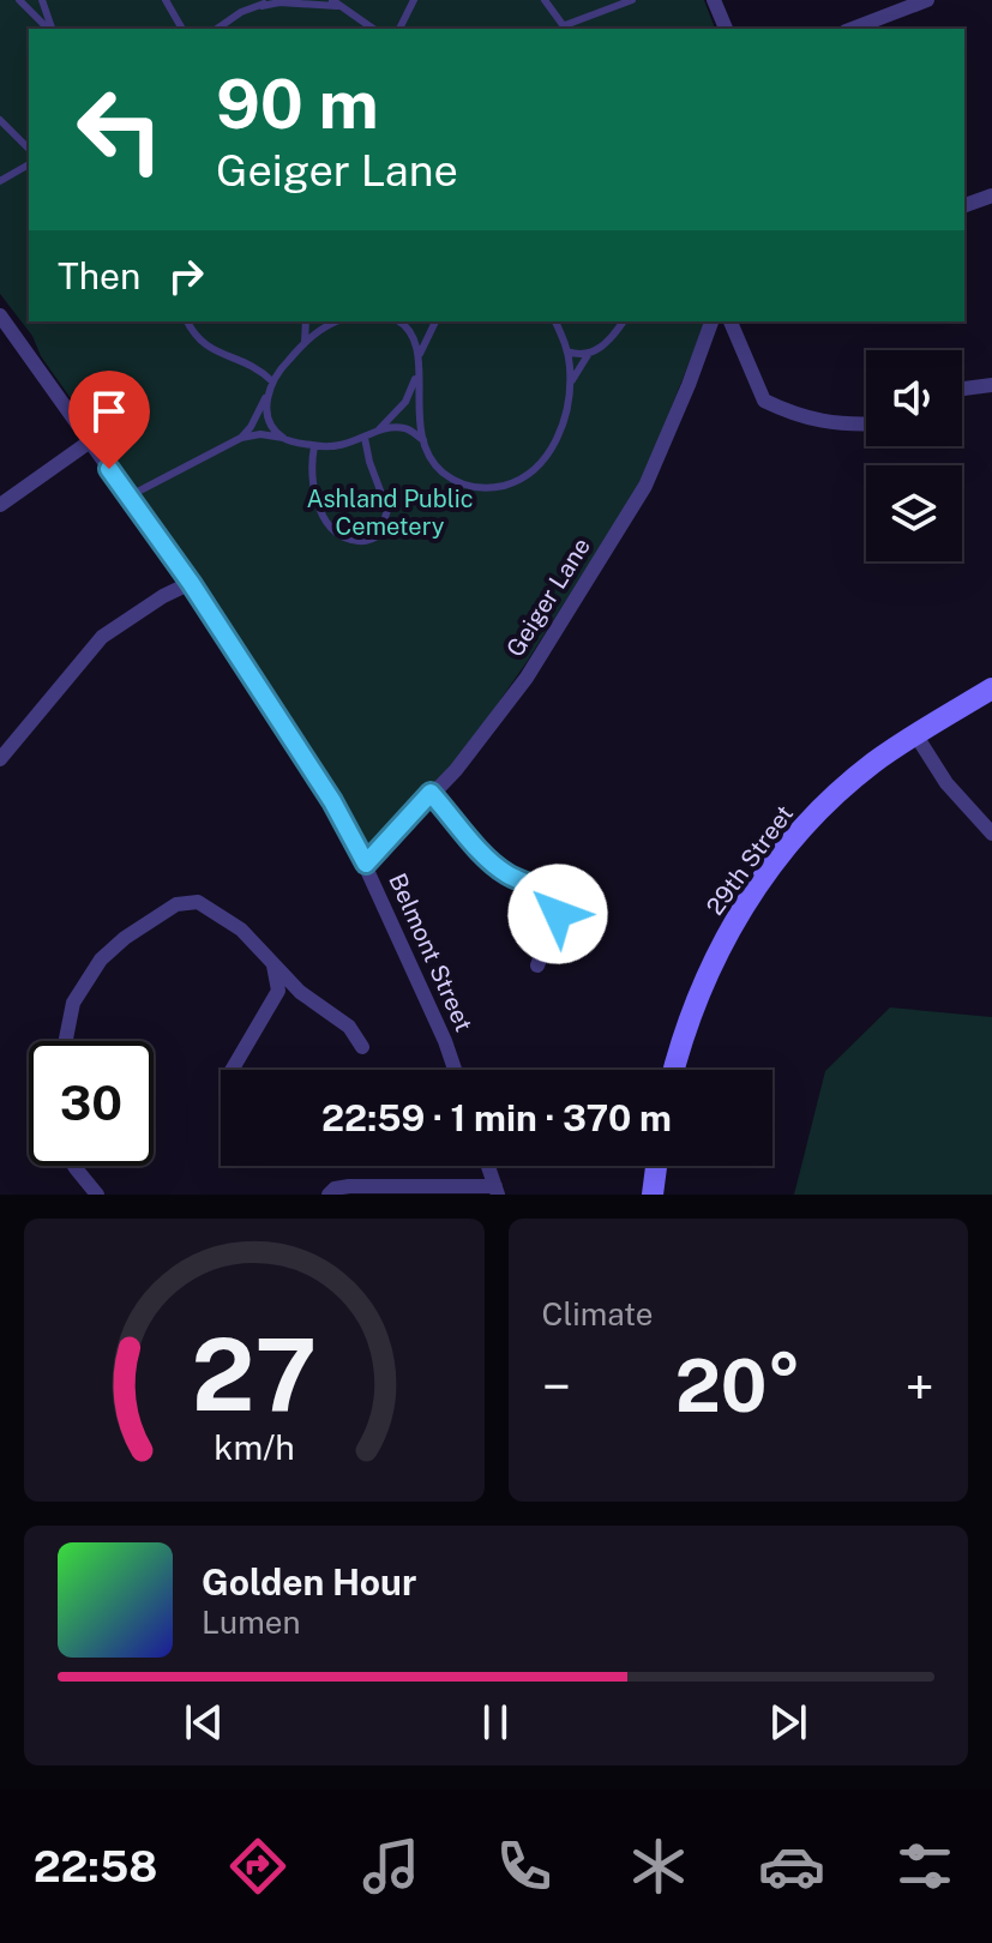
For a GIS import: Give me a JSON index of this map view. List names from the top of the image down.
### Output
{
  "streets": {
    "street": ["Geiger Lane", "29th Street", "Belmont Street"]
  },
  "crossings": [
    ["Geiger Lane", "Belmont Street"]
  ],
  "parks": ["Ashland Public Cemetery"],
  "page": {
    "turn": ["90 m", "Geiger Lane"],
    "then": "Then",
    "limit": "30",
    "trip": "22:59 · 1 min · 370 m",
    "tile": "Climate",
    "heat": ["−", "20°", "+"],
    "song": ["Golden Hour", "Lumen"],
    "tabs": "22:58",
    "gauge": ["27", "km/h"]
  }
}
